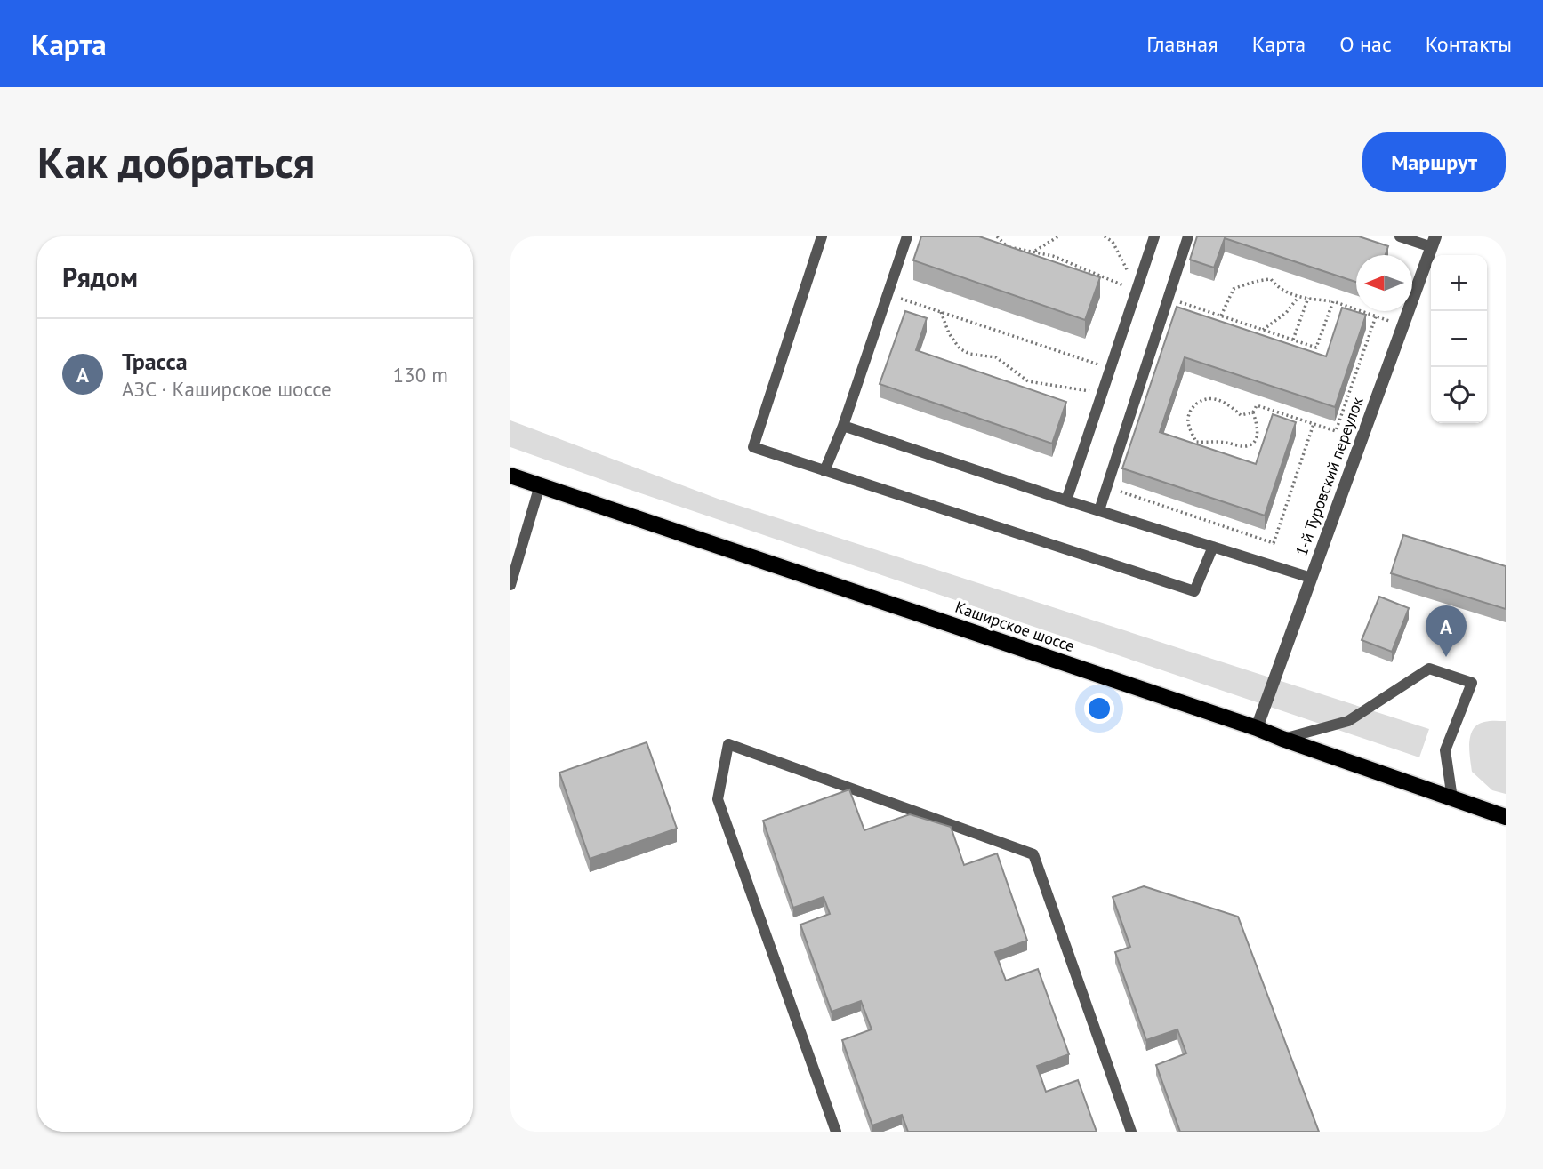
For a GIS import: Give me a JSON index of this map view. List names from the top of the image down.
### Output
{
  "streets": {
    "main road": ["Каширское шоссе"],
    "street": ["1-й Туровский переулок"]
  },
  "crossings": [
    ["1-й Туровский переулок", "Каширское шоссе"]
  ],
  "north": "left",
  "page": {
    "header": "Карта",
    "nav": [
      "Главная",
      "Карта",
      "О нас",
      "Контакты"
    ],
    "buttons": "Маршрут",
    "title": "Как добраться",
    "heading": "Рядом",
    "map_buttons": ["+", "−"],
    "list": [
      {
        "mark": "A",
        "name": "Трасса",
        "note": "АЗС · Каширское шоссе",
        "value": "130 m"
      }
    ],
    "pins": "A"
  }
}
